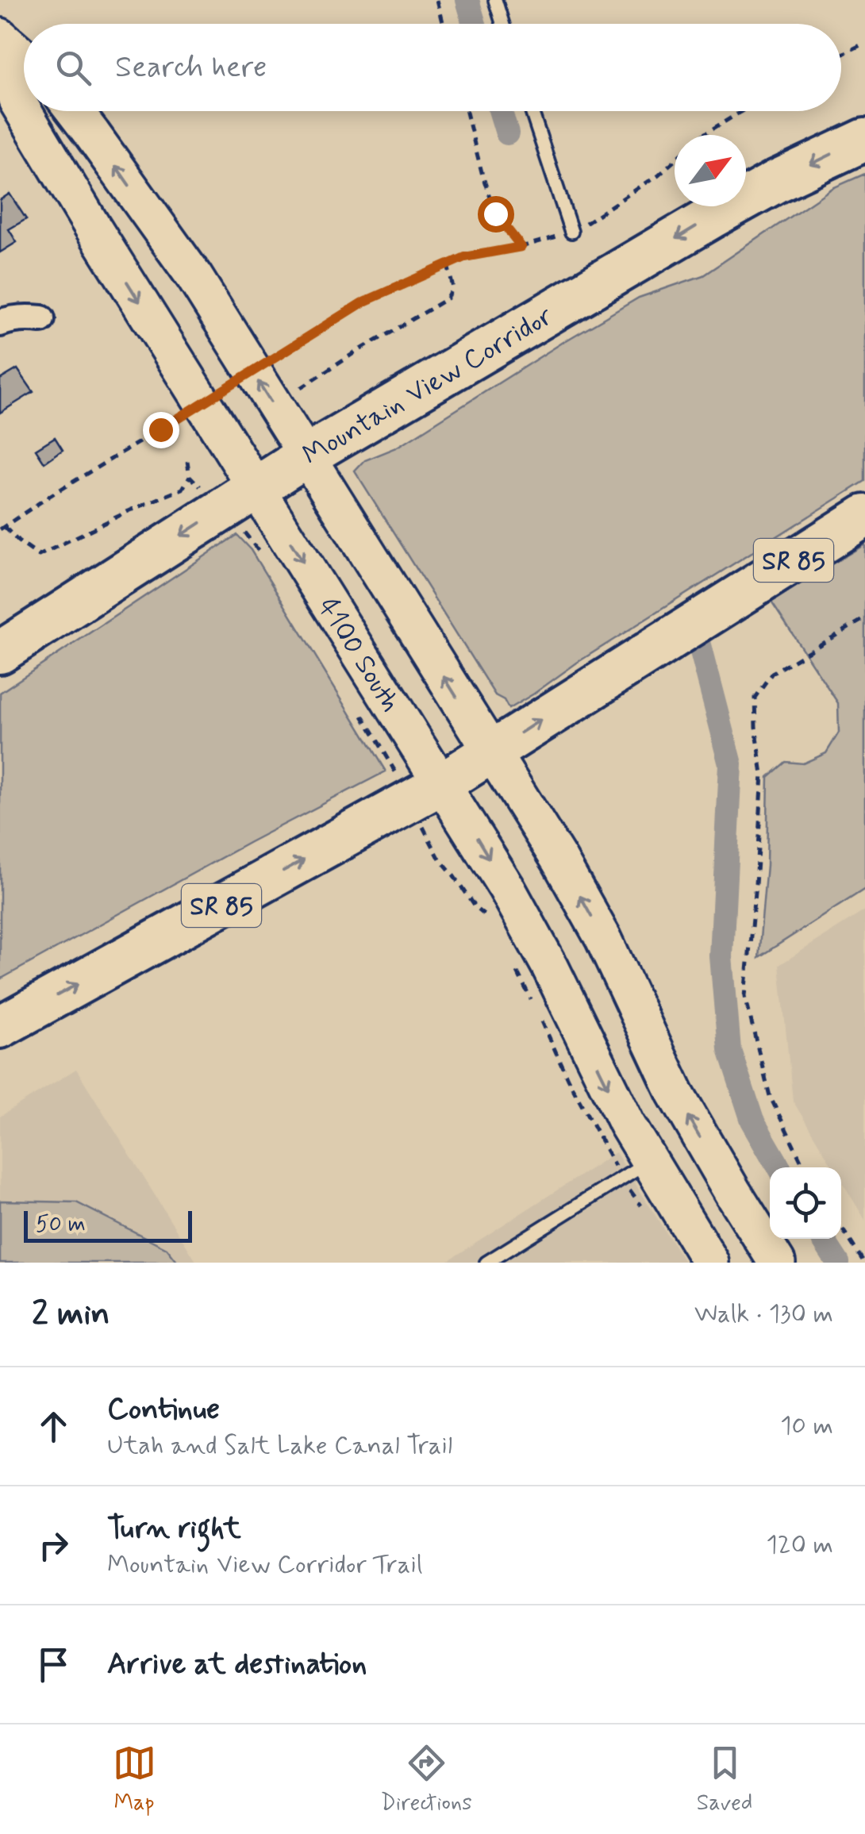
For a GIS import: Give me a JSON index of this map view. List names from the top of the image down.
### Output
{
  "streets": {
    "highway": ["Mountain View Corridor", "SR 85"],
    "main road": ["4100 South"]
  },
  "crossings": [
    ["Mountain View Corridor", "4100 South"],
    ["SR 85", "4100 South"]
  ],
  "scale_bar": "50 m",
  "north": "top right",
  "page": {
    "search": "Search here",
    "scale": "50 m",
    "heading": ["2 min", "Walk · 130 m"],
    "list": [
      ["Continue", "Utah and Salt Lake Canal Trail", "10 m"],
      ["Turn right", "Mountain View Corridor Trail", "120 m"],
      "Arrive at destination"
    ],
    "nav": ["Map", "Directions", "Saved"]
  }
}
